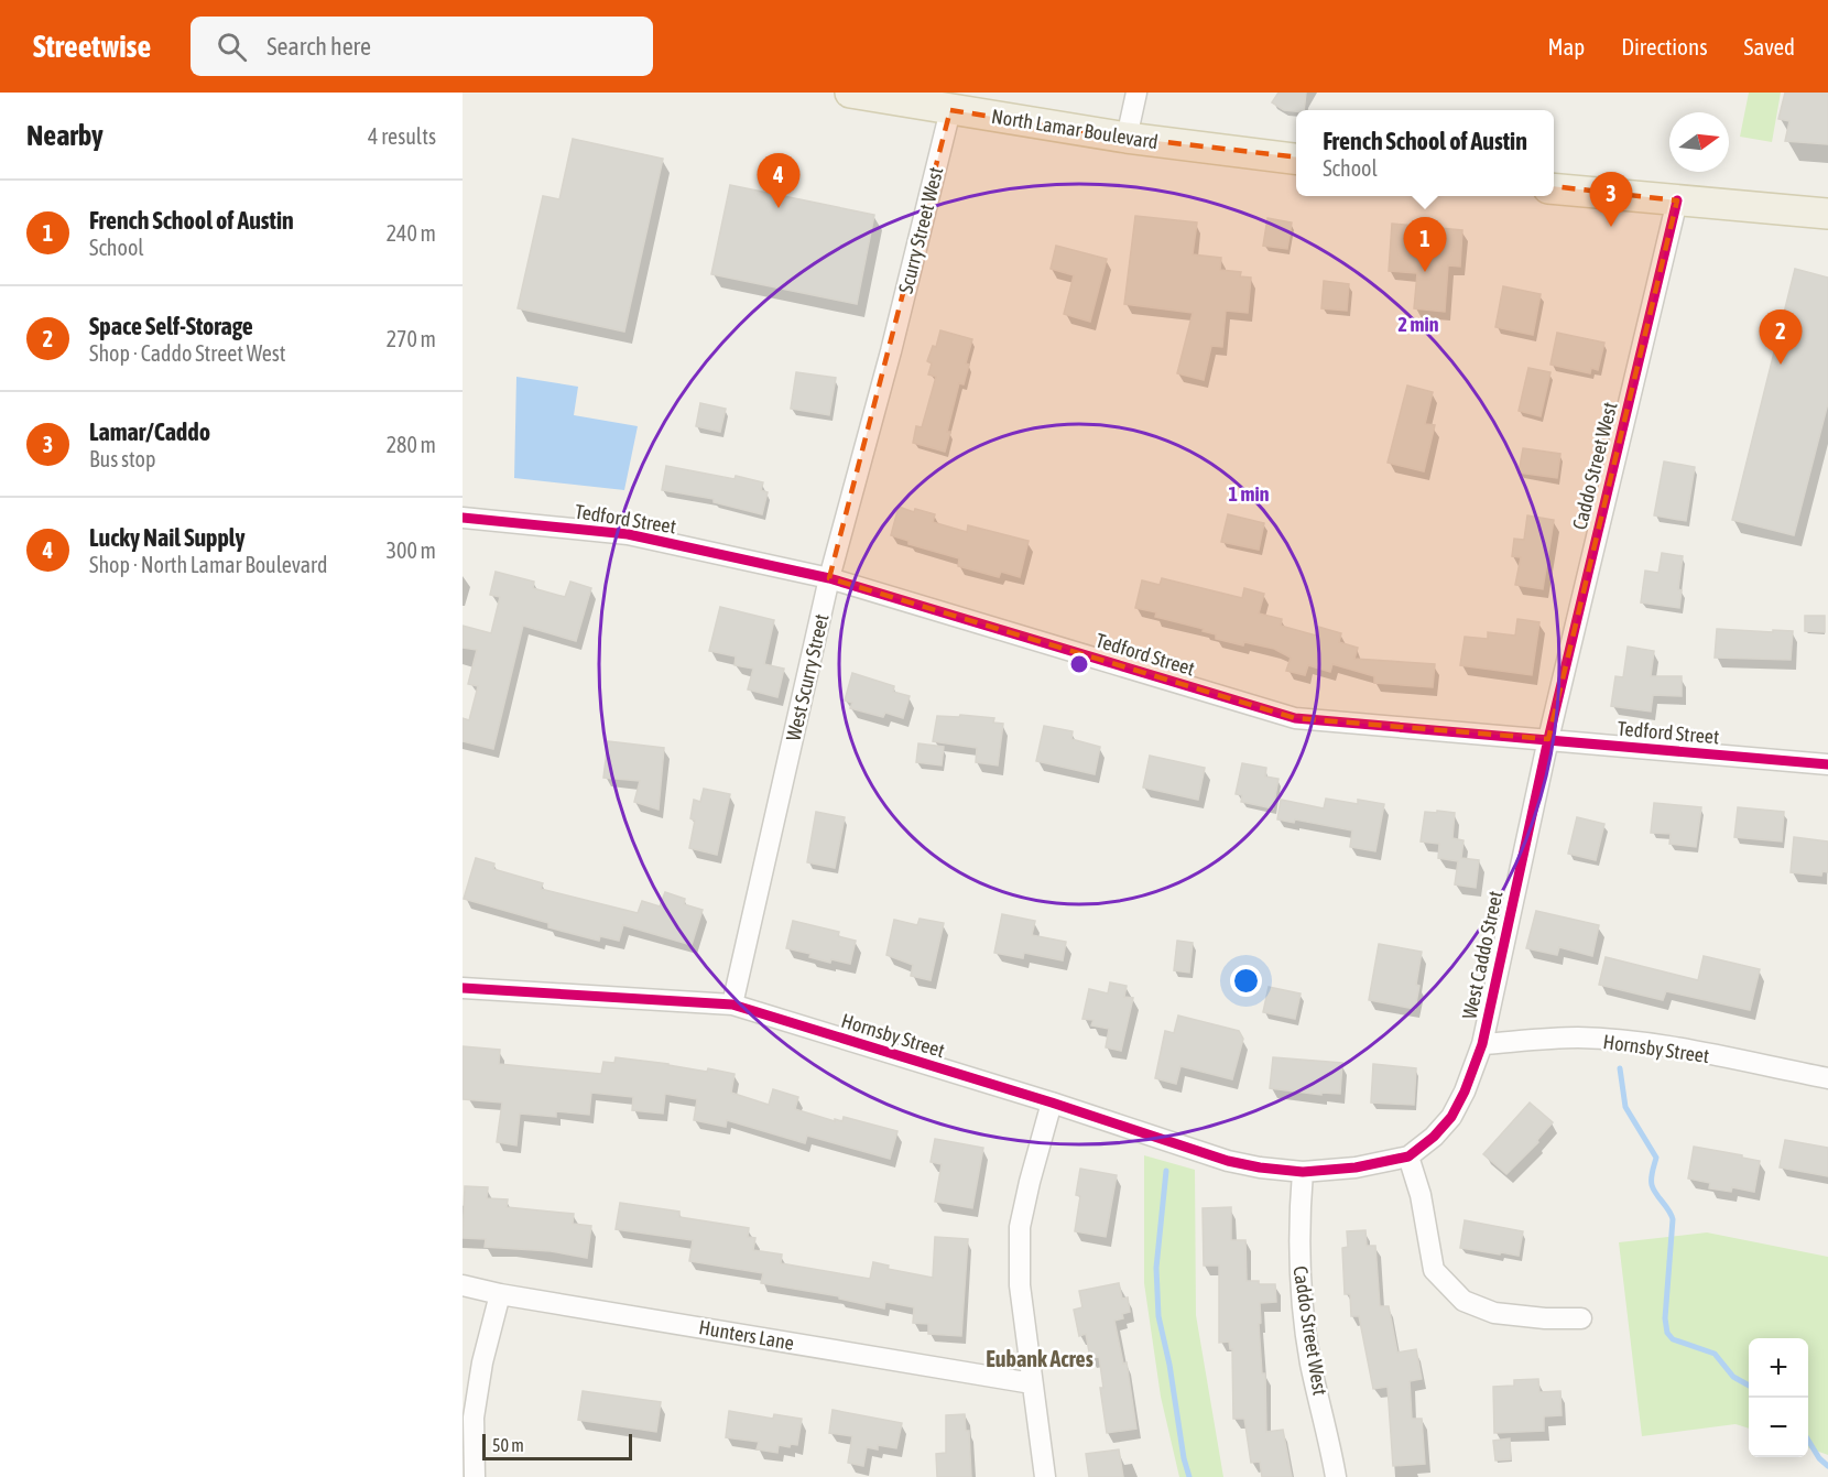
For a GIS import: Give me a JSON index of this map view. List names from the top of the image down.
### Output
{
  "streets": {
    "main road": ["North Lamar Boulevard"],
    "street": [
      "Scurry Street West",
      "Caddo Street West",
      "Tedford Street",
      "West Scurry Street",
      "West Caddo Street",
      "Hornsby Street",
      "Hunters Lane"
    ]
  },
  "crossings": [
    ["North Lamar Boulevard", "Scurry Street West"],
    ["Scurry Street West", "West Scurry Street"],
    ["Caddo Street West", "Tedford Street"],
    ["Caddo Street West", "West Caddo Street"],
    ["Caddo Street West", "Hornsby Street"],
    ["Tedford Street", "West Scurry Street"],
    ["Tedford Street", "West Caddo Street"],
    ["West Scurry Street", "Hornsby Street"],
    ["West Caddo Street", "Hornsby Street"]
  ],
  "districts": ["Eubank Acres"],
  "scale_bar": "50 m",
  "north": "right",
  "page": {
    "header": "Streetwise",
    "search": "Search here",
    "nav": ["Map", "Directions", "Saved"],
    "heading": ["Nearby", "4 results"],
    "popup": ["French School of Austin", "School"],
    "pins": [
      "4",
      "3",
      "1",
      "2"
    ],
    "list": [
      {
        "mark": "1",
        "name": "French School of Austin",
        "note": "School",
        "value": "240 m"
      },
      {
        "mark": "2",
        "name": "Space Self-Storage",
        "note": "Shop · Caddo Street West",
        "value": "270 m"
      },
      {
        "mark": "3",
        "name": "Lamar/Caddo",
        "note": "Bus stop",
        "value": "280 m"
      },
      {
        "mark": "4",
        "name": "Lucky Nail Supply",
        "note": "Shop · North Lamar Boulevard",
        "value": "300 m"
      }
    ],
    "map_buttons": ["+", "−"],
    "scale": "50 m"
  },
  "rings": ["2 min", "1 min"]
}
